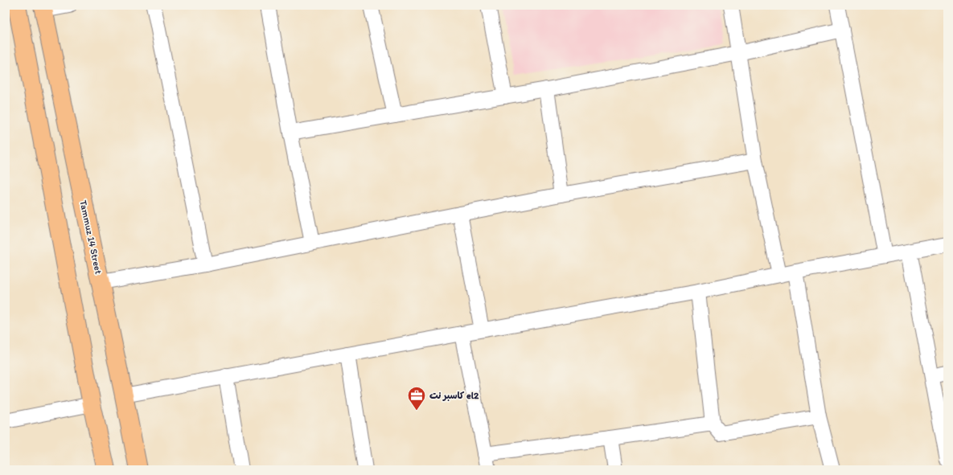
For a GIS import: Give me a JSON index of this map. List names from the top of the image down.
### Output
{
  "streets": {
    "main road": ["Tammuz 14 Street"]
  },
  "places": {
    "office": ["كاسبر نت el2"]
  }
}
